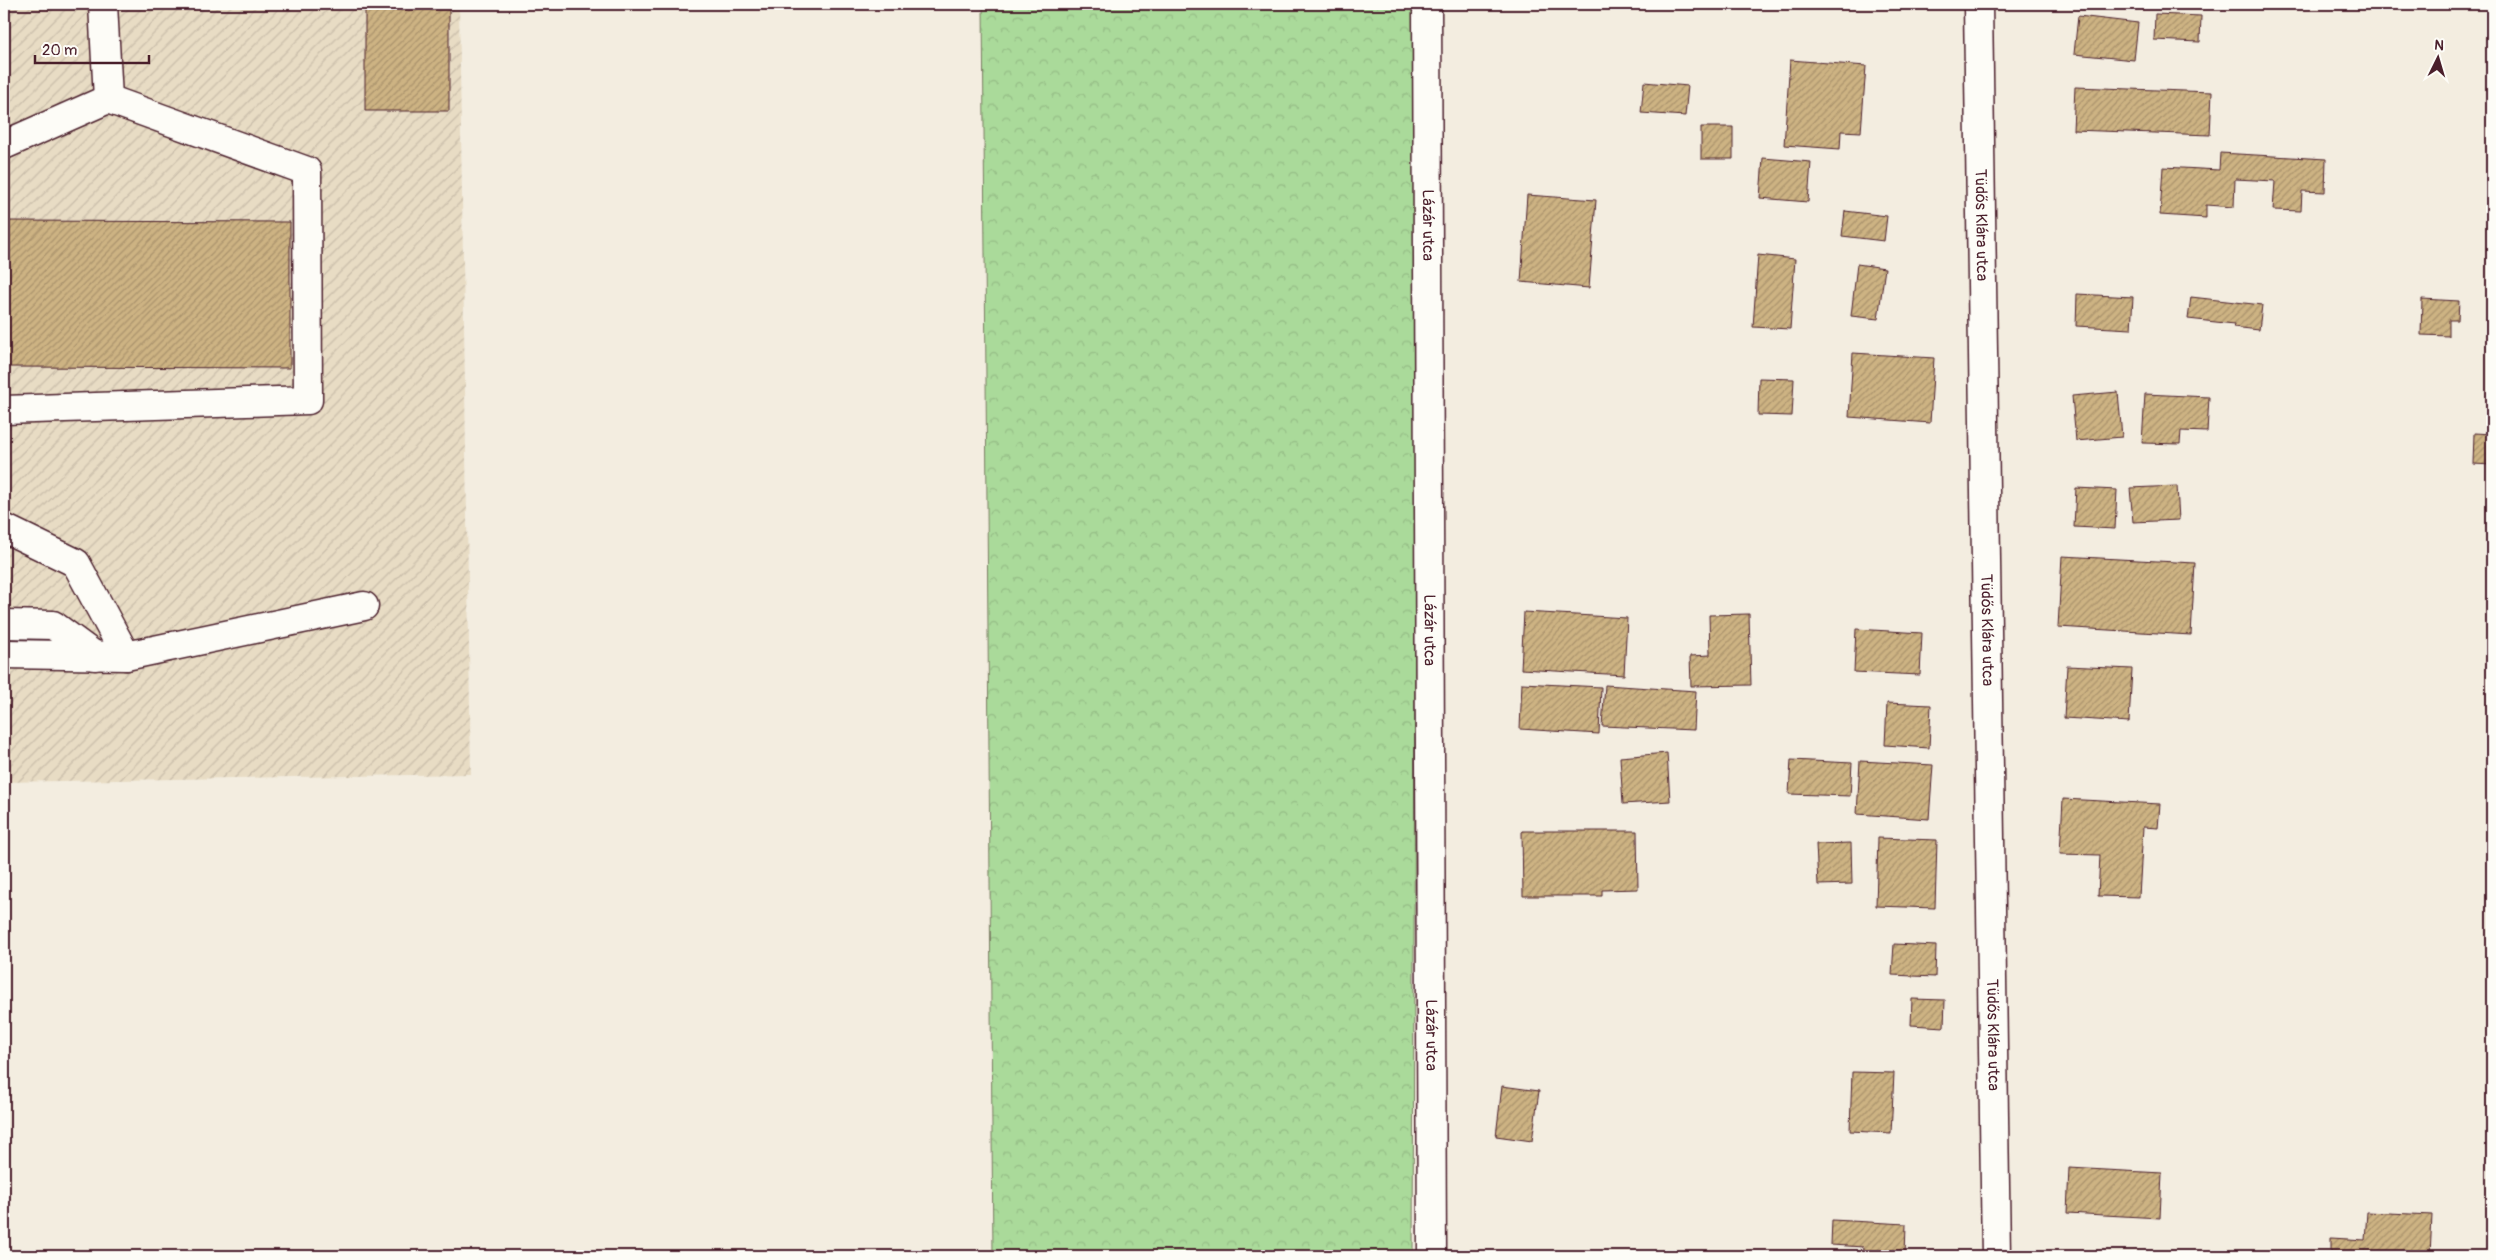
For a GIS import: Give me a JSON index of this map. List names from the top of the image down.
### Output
{
  "streets": {
    "street": ["Lázár utca", "Tüdős Klára utca"]
  },
  "scale_bar": "20 m",
  "north": "top"
}
